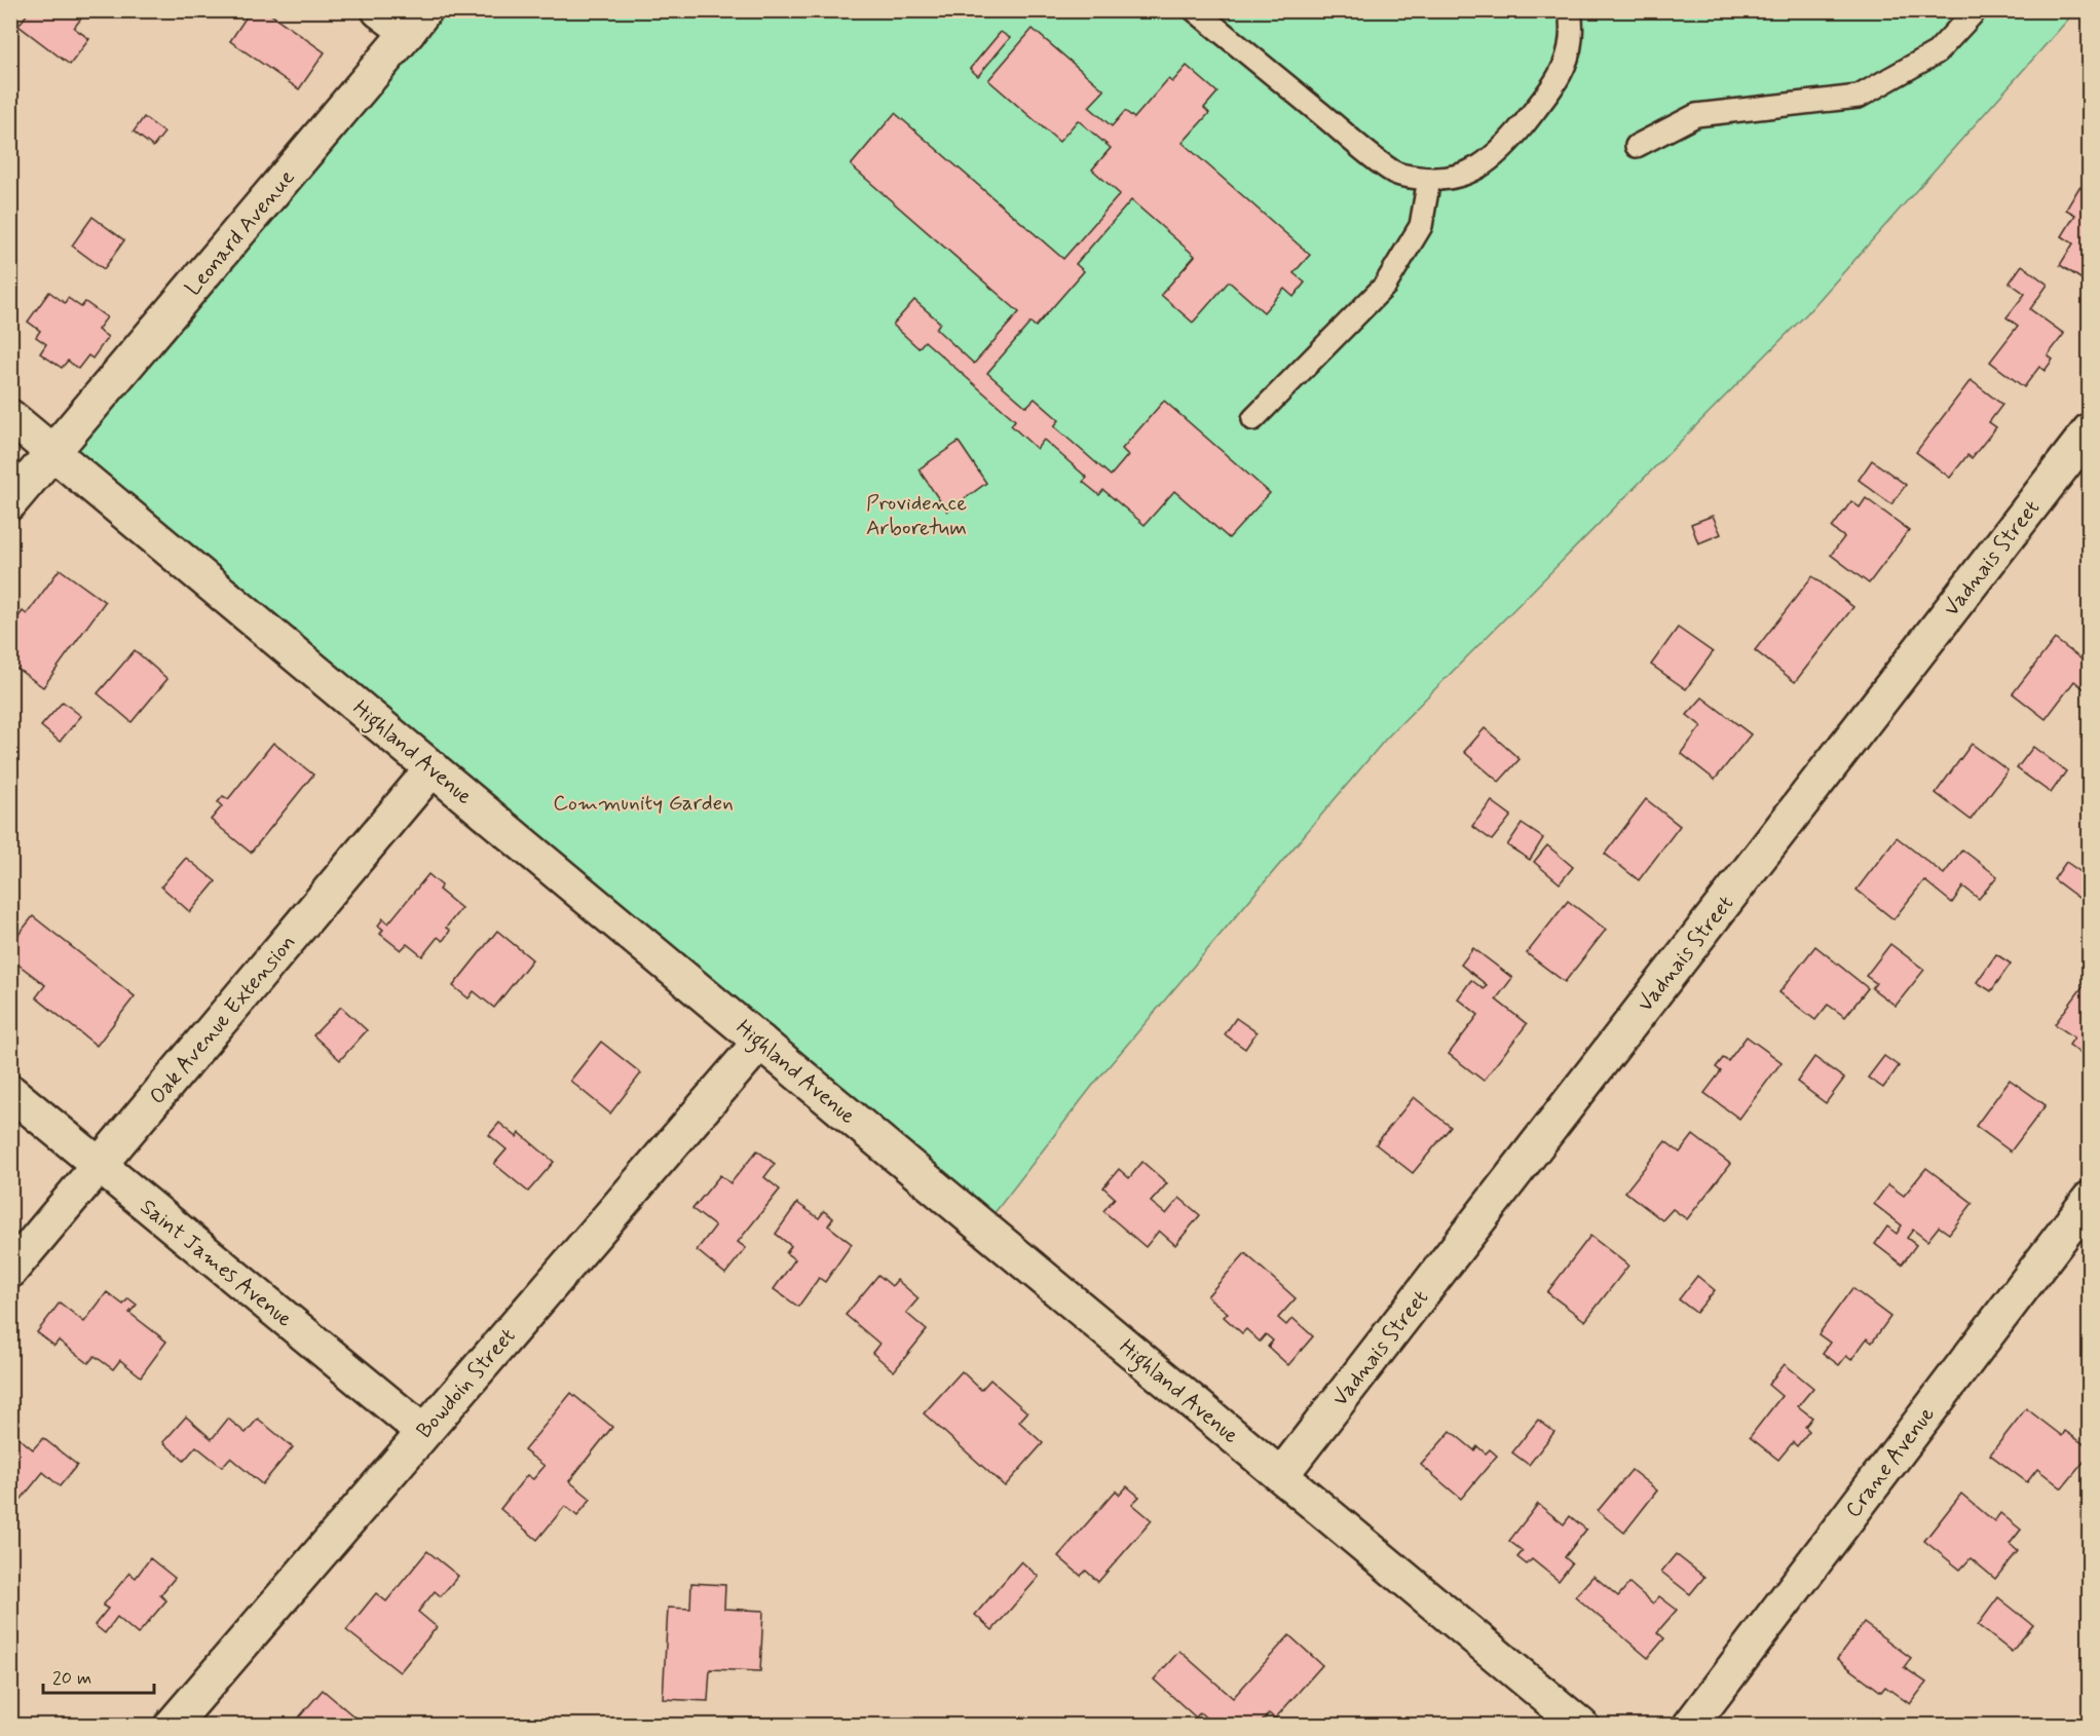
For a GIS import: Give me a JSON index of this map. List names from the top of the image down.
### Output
{
  "streets": {
    "street": [
      "Leonard Avenue",
      "Vadnais Street",
      "Highland Avenue",
      "Oak Avenue Extension",
      "Saint James Avenue",
      "Bowdoin Street",
      "Crane Avenue"
    ]
  },
  "crossings": [
    ["Leonard Avenue", "Highland Avenue"],
    ["Vadnais Street", "Highland Avenue"],
    ["Highland Avenue", "Oak Avenue Extension"],
    ["Highland Avenue", "Bowdoin Street"],
    ["Oak Avenue Extension", "Saint James Avenue"],
    ["Saint James Avenue", "Bowdoin Street"]
  ],
  "parks": ["Providence Arboretum", "Community Garden"],
  "scale_bar": "20 m"
}
